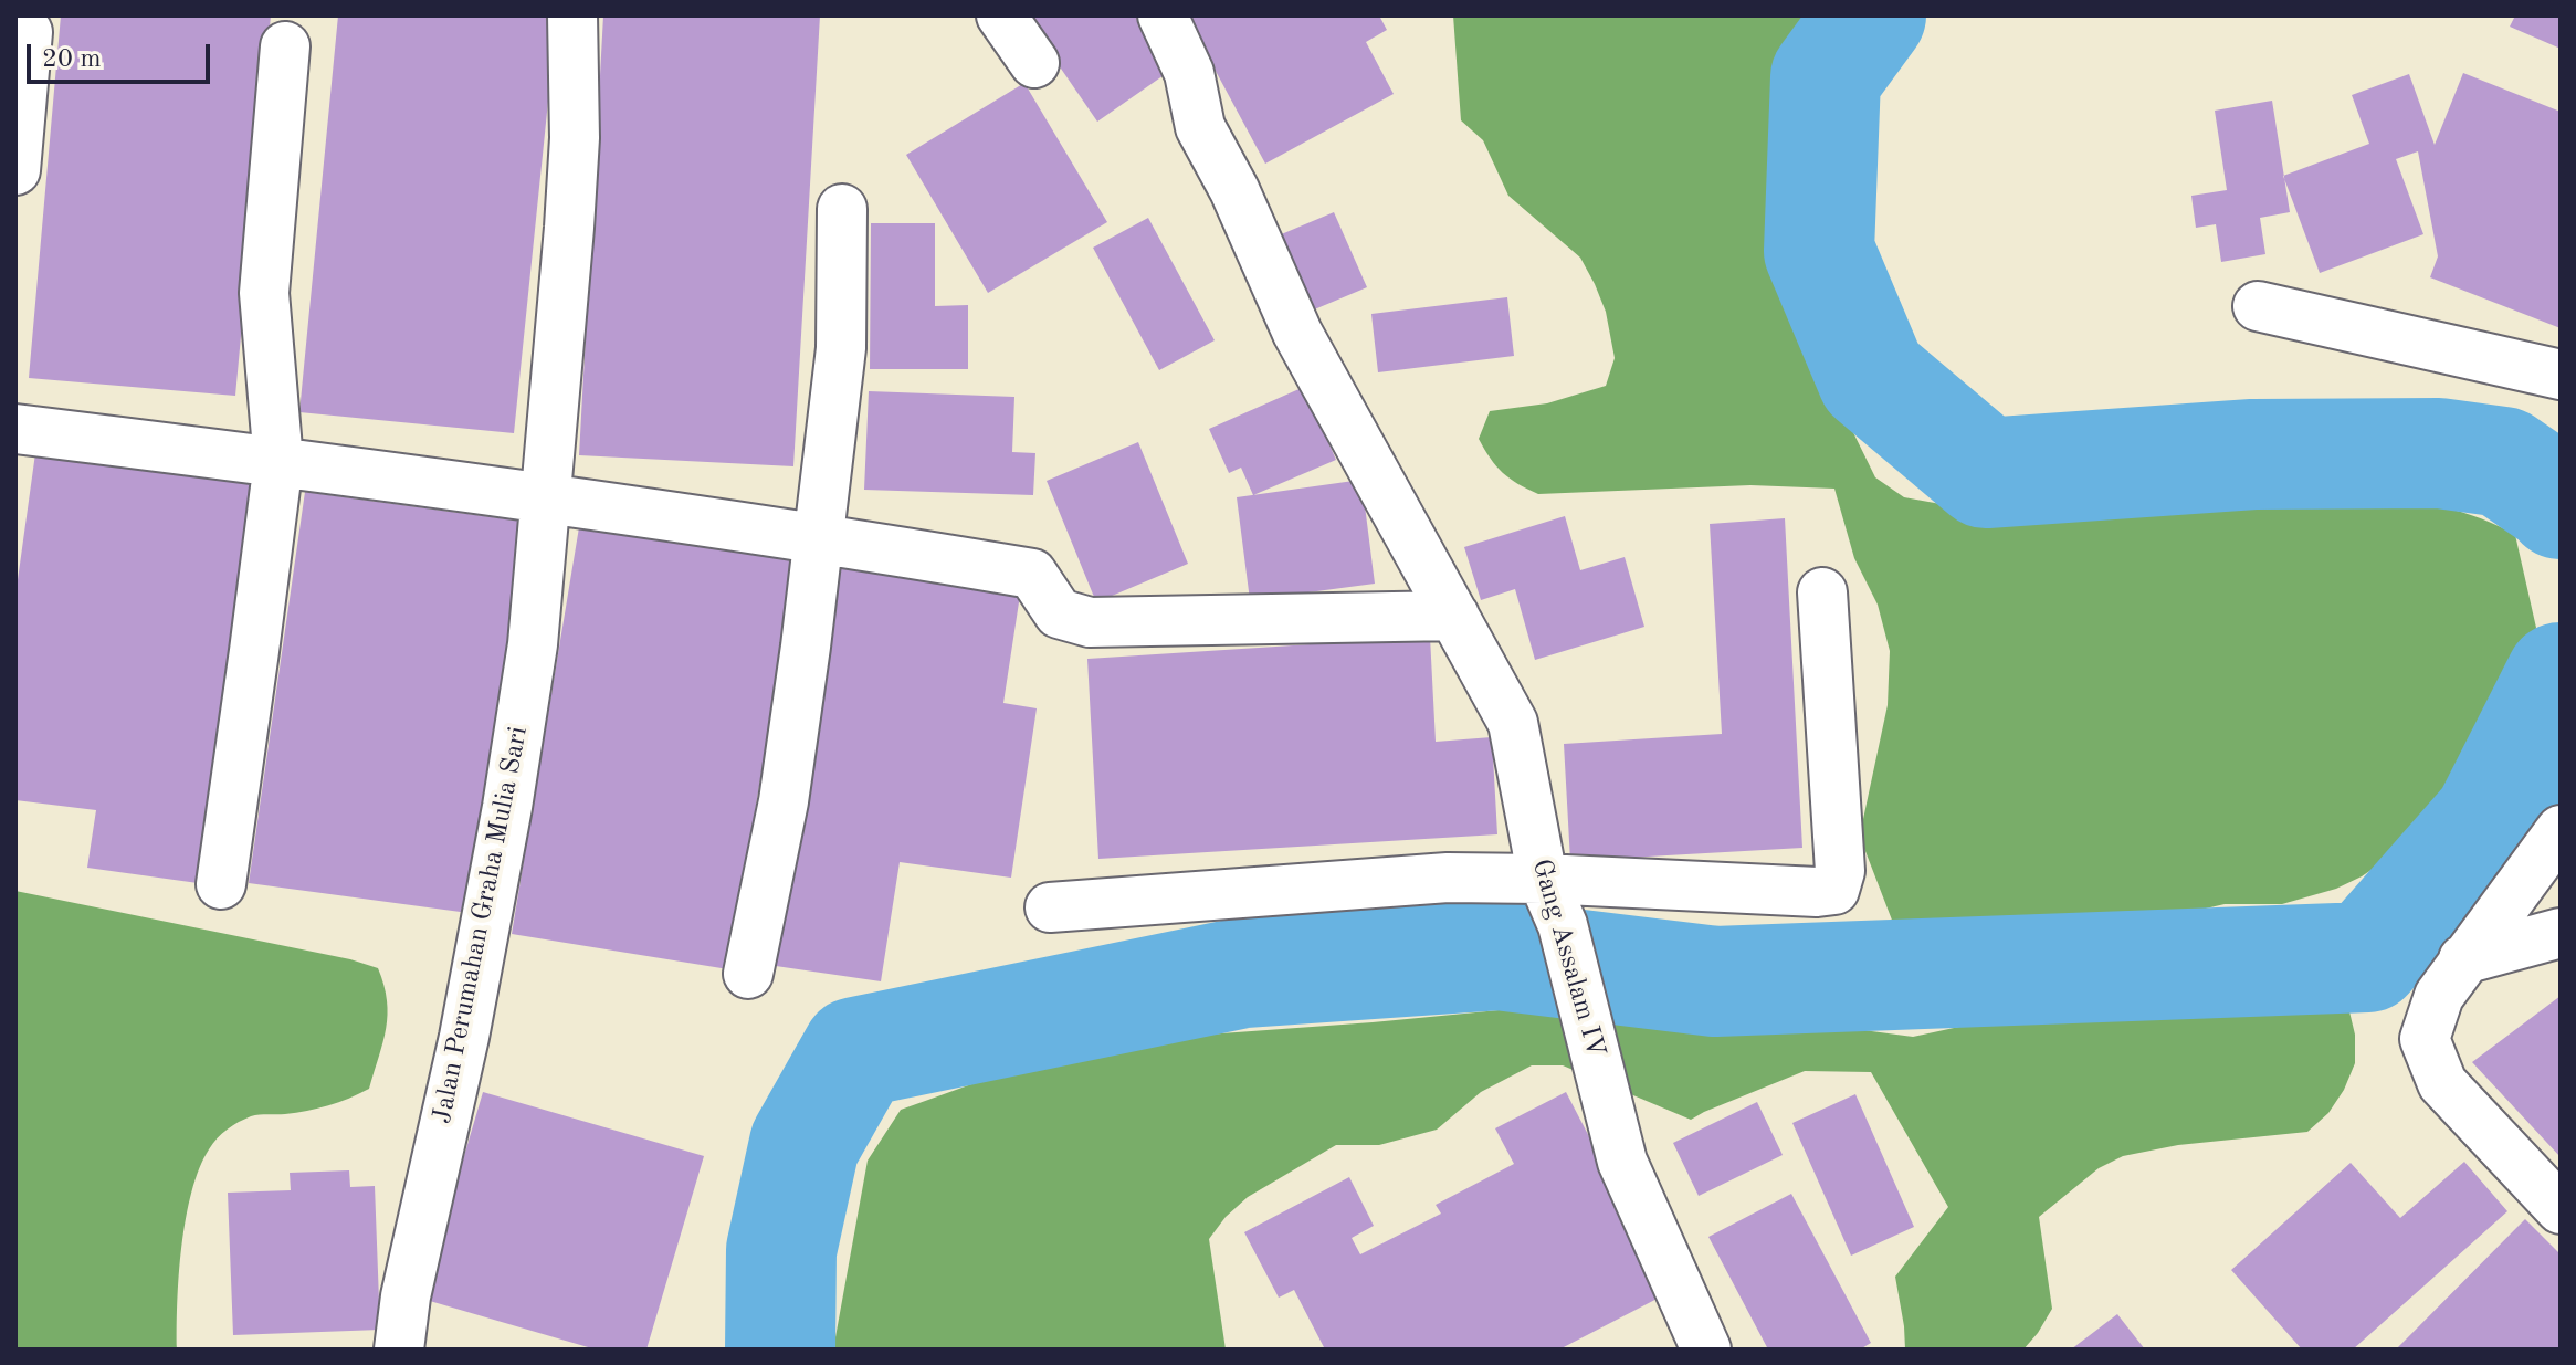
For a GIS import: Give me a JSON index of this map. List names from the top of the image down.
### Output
{
  "streets": {
    "street": ["Jalan Perumahan Graha Mulia Sari", "Gang Assalam IV"]
  },
  "scale_bar": "20 m"
}
